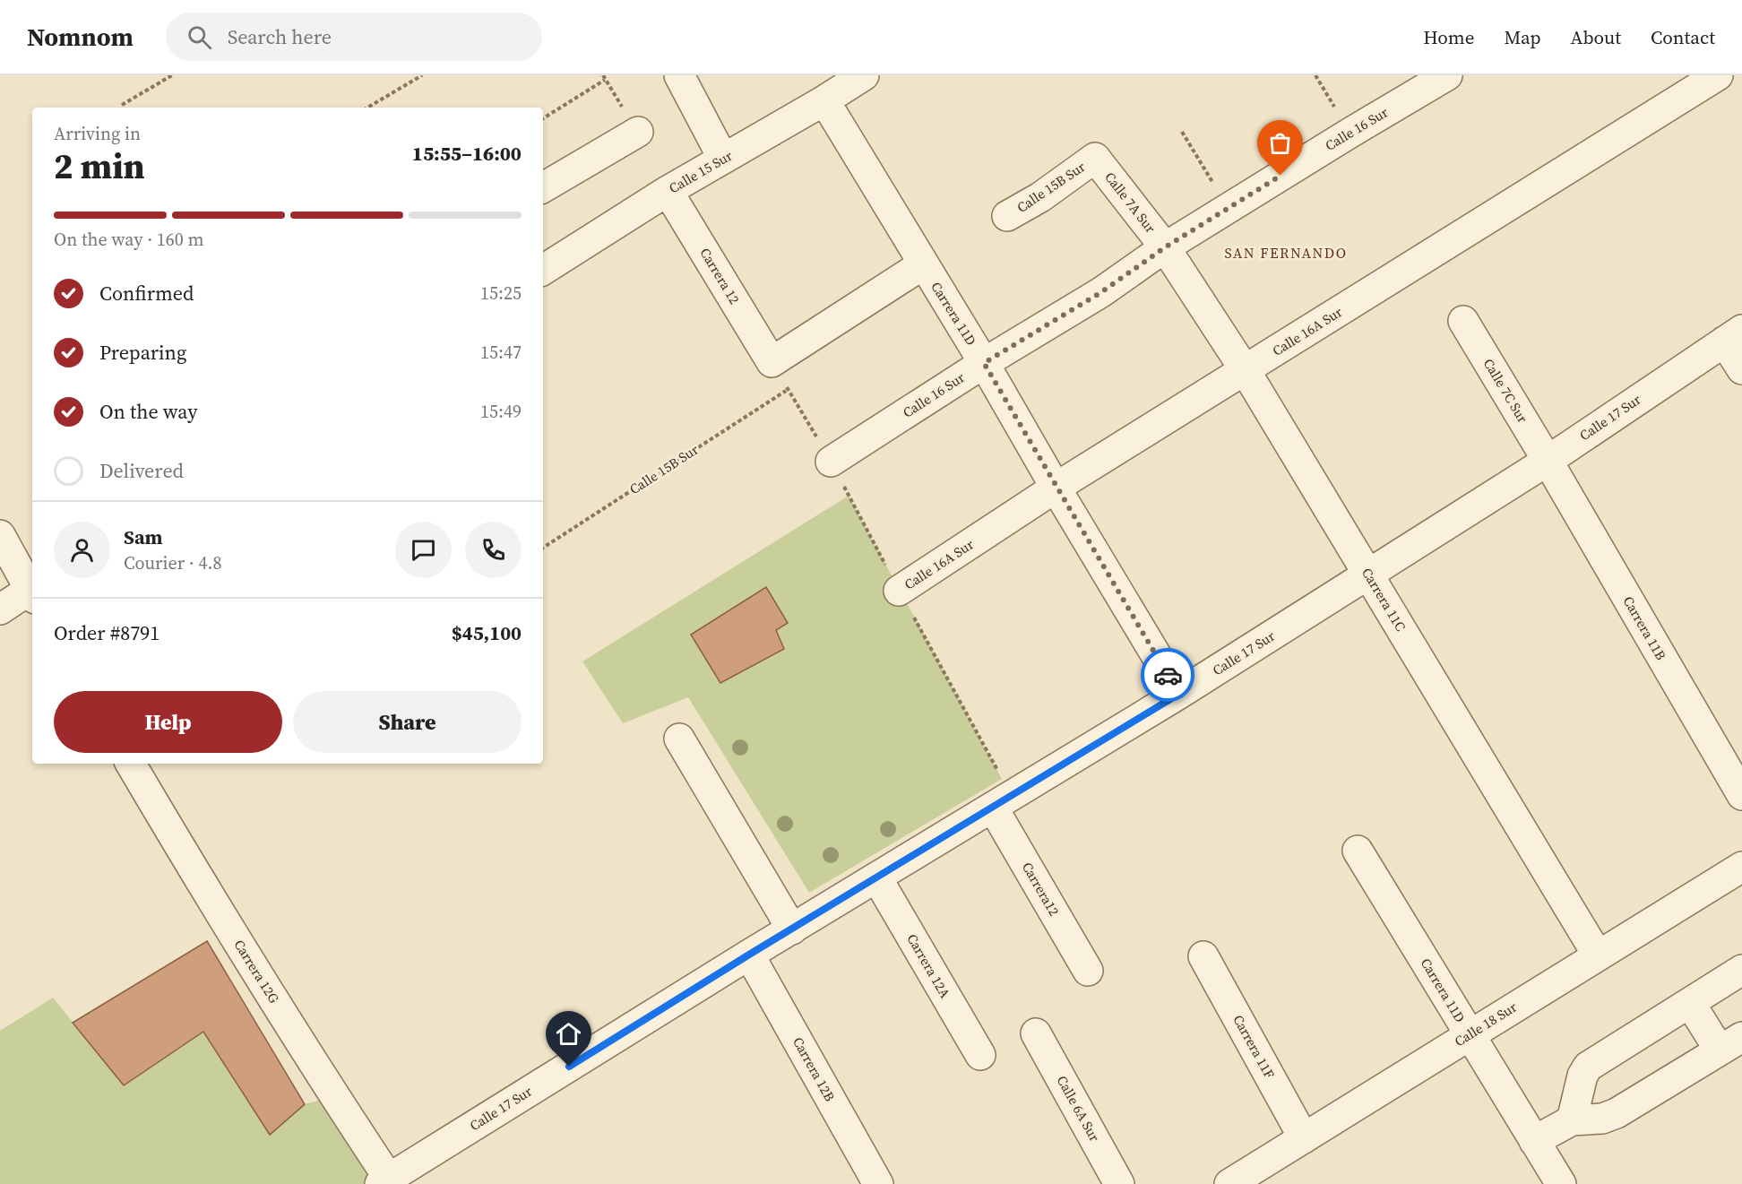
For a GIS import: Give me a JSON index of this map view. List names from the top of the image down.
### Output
{
  "streets": {
    "street": [
      "Calle 16 Sur",
      "Calle 15 Sur",
      "Calle 15B Sur",
      "Calle 7A Sur",
      "Carrera 12",
      "Carrera 11D",
      "Calle 16A Sur",
      "Calle 7C Sur",
      "Calle 17 Sur",
      "Carrera 11C",
      "Carrera 11B",
      "Carrera12",
      "Carrera 12A",
      "Carrera 12G",
      "Calle 18 Sur",
      "Carrera 11F",
      "Carrera 12B",
      "Calle 6A Sur"
    ]
  },
  "crossings": [
    ["Calle 16 Sur", "Calle 7A Sur"],
    ["Calle 16 Sur", "Carrera 11D"],
    ["Calle 16 Sur", "Carrera 11C"],
    ["Calle 15 Sur", "Carrera 12"],
    ["Calle 15 Sur", "Carrera 11D"],
    ["Calle 15B Sur", "Calle 7A Sur"],
    ["Calle 7A Sur", "Carrera 11C"],
    ["Carrera 12", "Carrera 11D"],
    ["Carrera 11D", "Calle 16A Sur"],
    ["Carrera 11D", "Calle 17 Sur"],
    ["Carrera 11D", "Calle 18 Sur"],
    ["Calle 16A Sur", "Carrera 11C"],
    ["Calle 7C Sur", "Calle 17 Sur"],
    ["Calle 7C Sur", "Carrera 11B"],
    ["Calle 17 Sur", "Carrera 11C"],
    ["Calle 17 Sur", "Carrera 11B"],
    ["Calle 17 Sur", "Carrera12"],
    ["Calle 17 Sur", "Carrera 12A"],
    ["Calle 17 Sur", "Carrera 12G"],
    ["Calle 17 Sur", "Carrera 12B"],
    ["Carrera 11C", "Calle 18 Sur"],
    ["Calle 18 Sur", "Carrera 11F"]
  ],
  "districts": ["SAN FERNANDO"],
  "page": {
    "header": "Nomnom",
    "search": "Search here",
    "nav": [
      "Home",
      "Map",
      "About",
      "Contact"
    ],
    "heading": ["2 min", "Arriving in", "15:55–16:00"],
    "panel": [
      "Sam",
      "Courier · 4.8",
      "Order #8791",
      "$45,100"
    ],
    "bar": "On the way · 160 m",
    "list": [
      ["Confirmed", "15:25"],
      ["Preparing", "15:47"],
      ["On the way", "15:49"],
      "Delivered"
    ],
    "buttons": ["Help", "Share"]
  }
}
